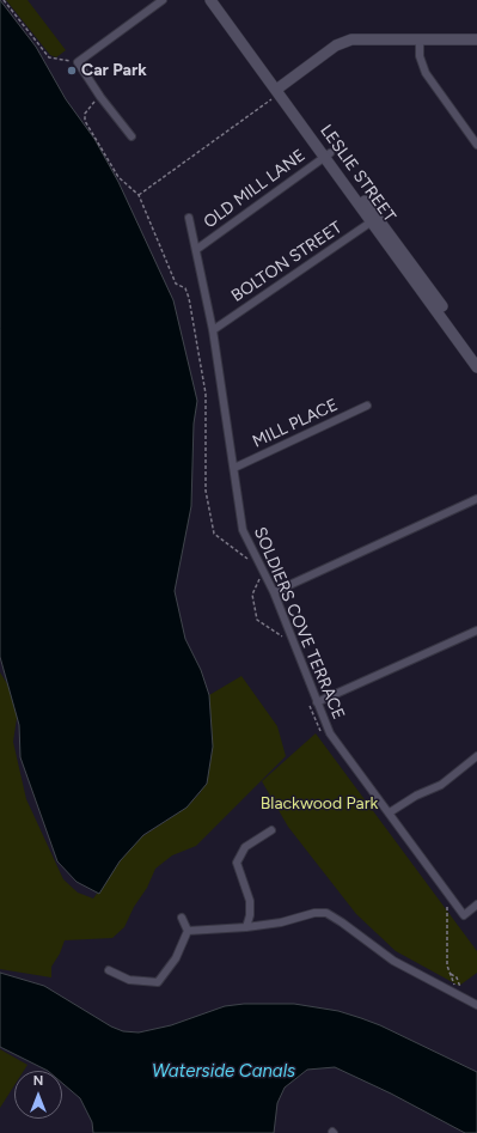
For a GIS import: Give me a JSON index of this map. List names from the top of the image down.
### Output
{
  "streets": {
    "street": [
      "LESLIE STREET",
      "OLD MILL LANE",
      "BOLTON STREET",
      "MILL PLACE",
      "SOLDIERS COVE TERRACE"
    ]
  },
  "crossings": [
    ["LESLIE STREET", "OLD MILL LANE"],
    ["LESLIE STREET", "BOLTON STREET"],
    ["OLD MILL LANE", "SOLDIERS COVE TERRACE"],
    ["BOLTON STREET", "SOLDIERS COVE TERRACE"],
    ["MILL PLACE", "SOLDIERS COVE TERRACE"]
  ],
  "water": ["Waterside Canals"],
  "parks": ["Blackwood Park"],
  "places": ["Car Park"],
  "north": "top"
}
